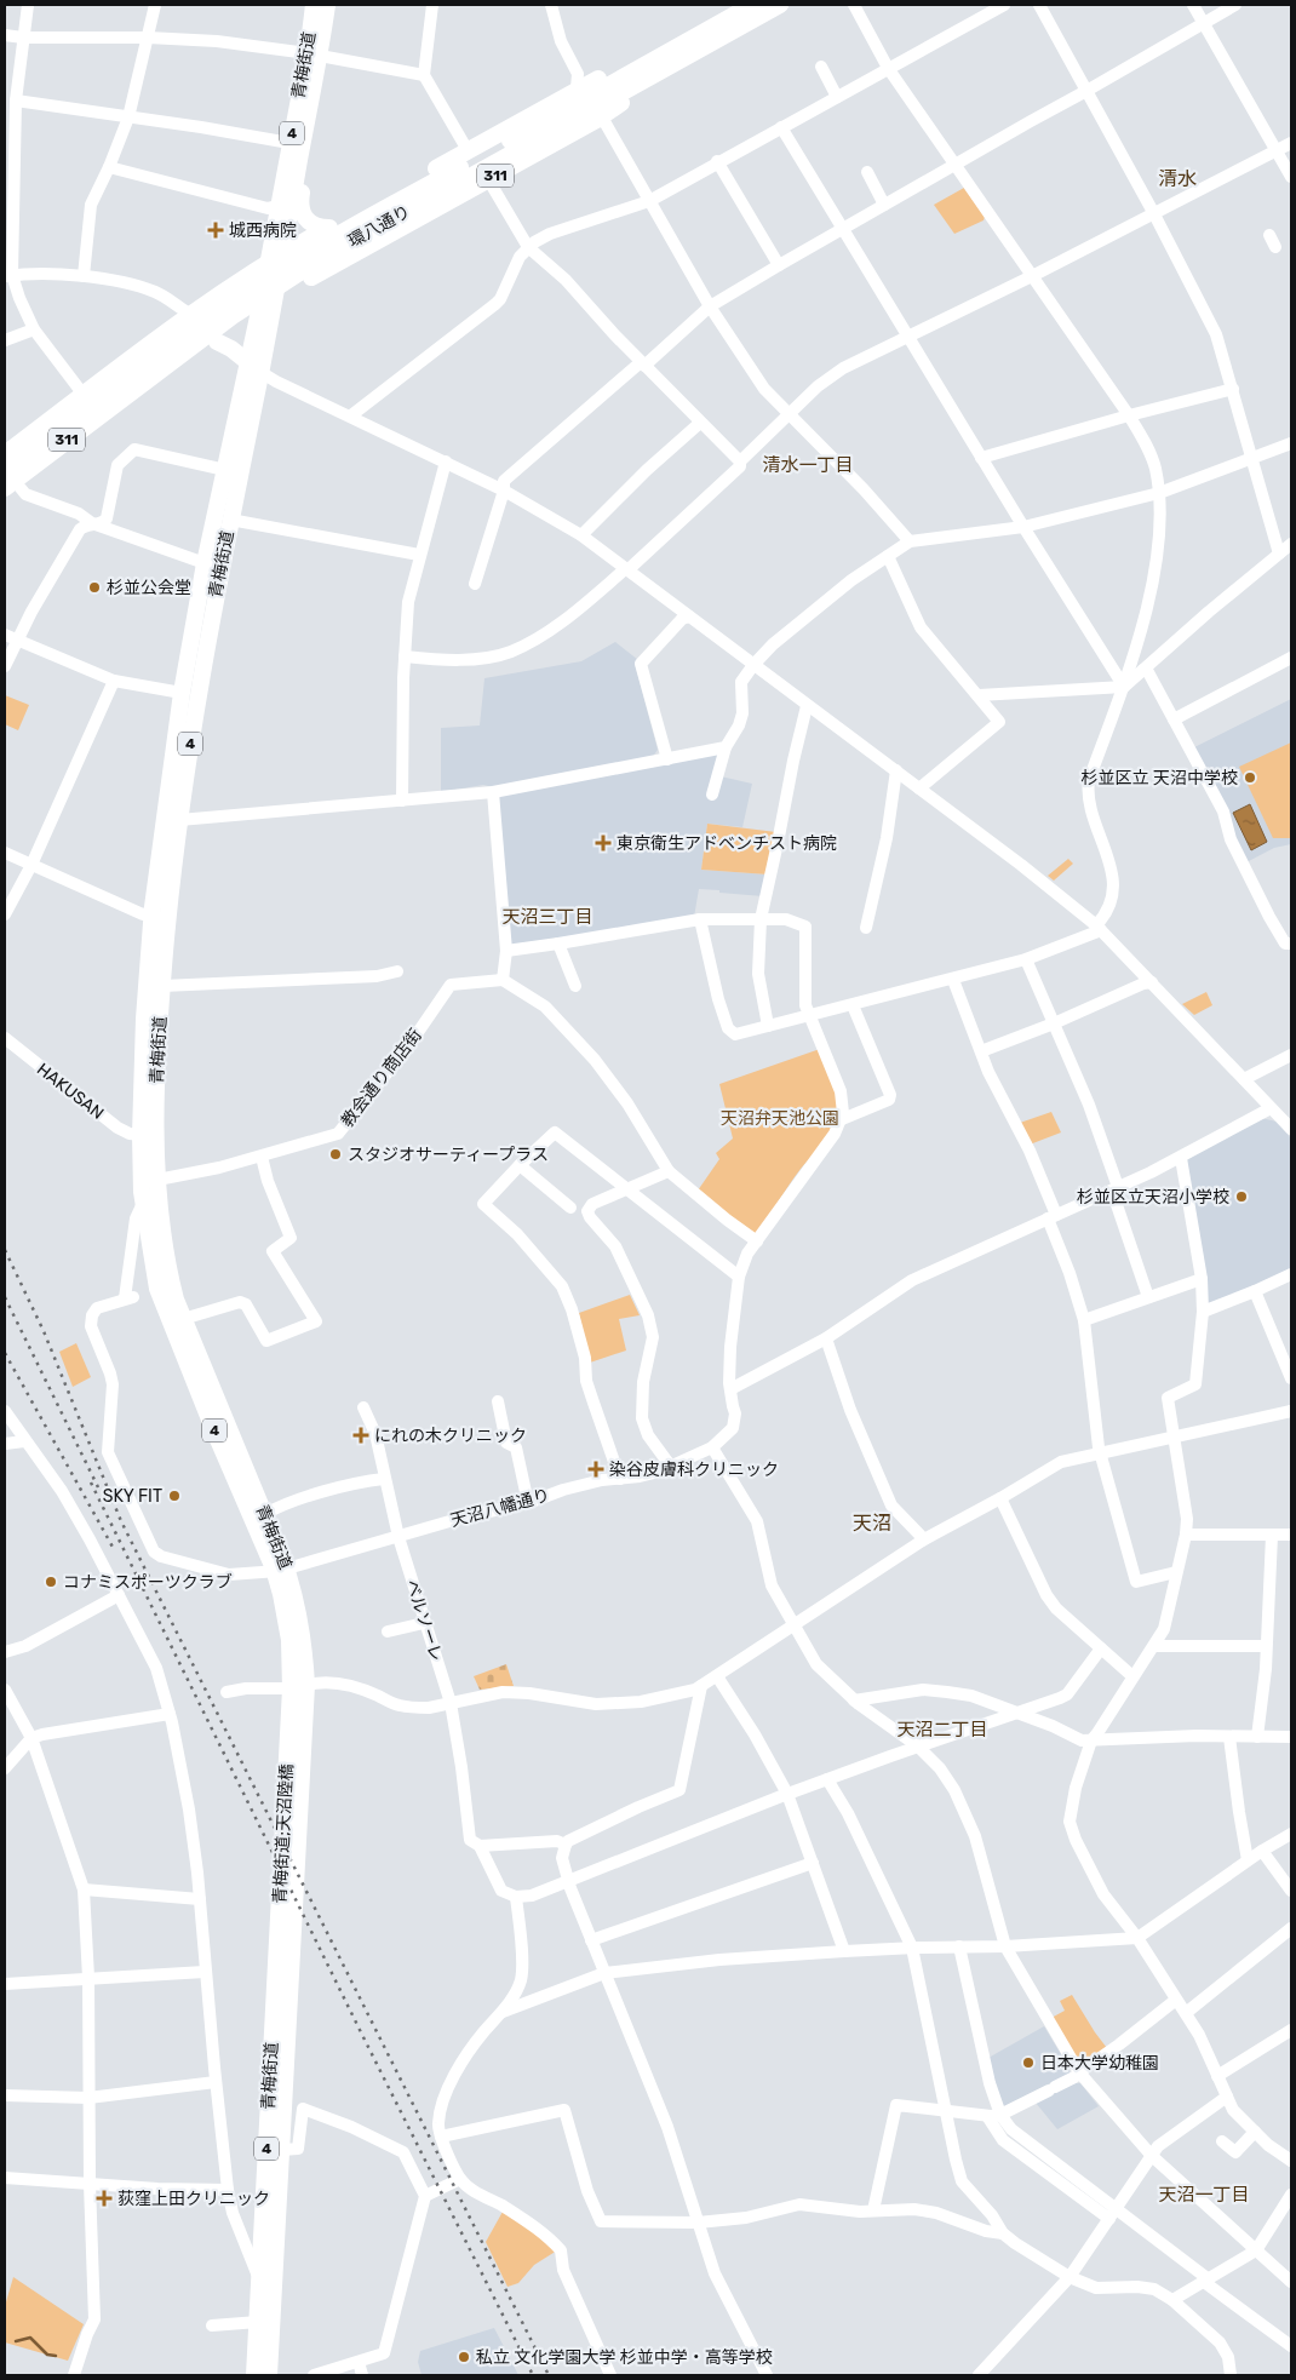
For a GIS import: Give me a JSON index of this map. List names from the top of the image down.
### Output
{
  "streets": {
    "main road": [
      "青梅街道",
      "4",
      "311",
      "環八通り",
      "青梅街道;天沼陸橋"
    ],
    "street": [
      "教会通り商店街",
      "HAKUSAN",
      "天沼八幡通り",
      "ベルソーレ"
    ]
  },
  "crossings": [
    ["青梅街道", "4"],
    ["青梅街道", "311"],
    ["青梅街道", "教会通り商店街"],
    ["青梅街道", "HAKUSAN"],
    ["青梅街道", "天沼八幡通り"],
    ["青梅街道", "青梅街道;天沼陸橋"],
    ["4", "311"],
    ["311", "環八通り"],
    ["天沼八幡通り", "ベルソーレ"]
  ],
  "districts": [
    "清水",
    "清水一丁目",
    "天沼三丁目",
    "天沼",
    "天沼二丁目",
    "天沼一丁目"
  ],
  "parks": ["天沼弁天池公園"],
  "places": {
    "health": [
      "城西病院",
      "東京衛生アドベンチスト病院",
      "にれの木クリニック",
      "染谷皮膚科クリニック",
      "荻窪上田クリニック"
    ],
    "other": [
      "杉並公会堂",
      "杉並区立 天沼中学校",
      "スタジオサーティープラス",
      "杉並区立天沼小学校",
      "SKY FIT",
      "コナミスポーツクラブ",
      "日本大学幼稚園",
      "私立 文化学園大学 杉並中学・高等学校"
    ]
  }
}
